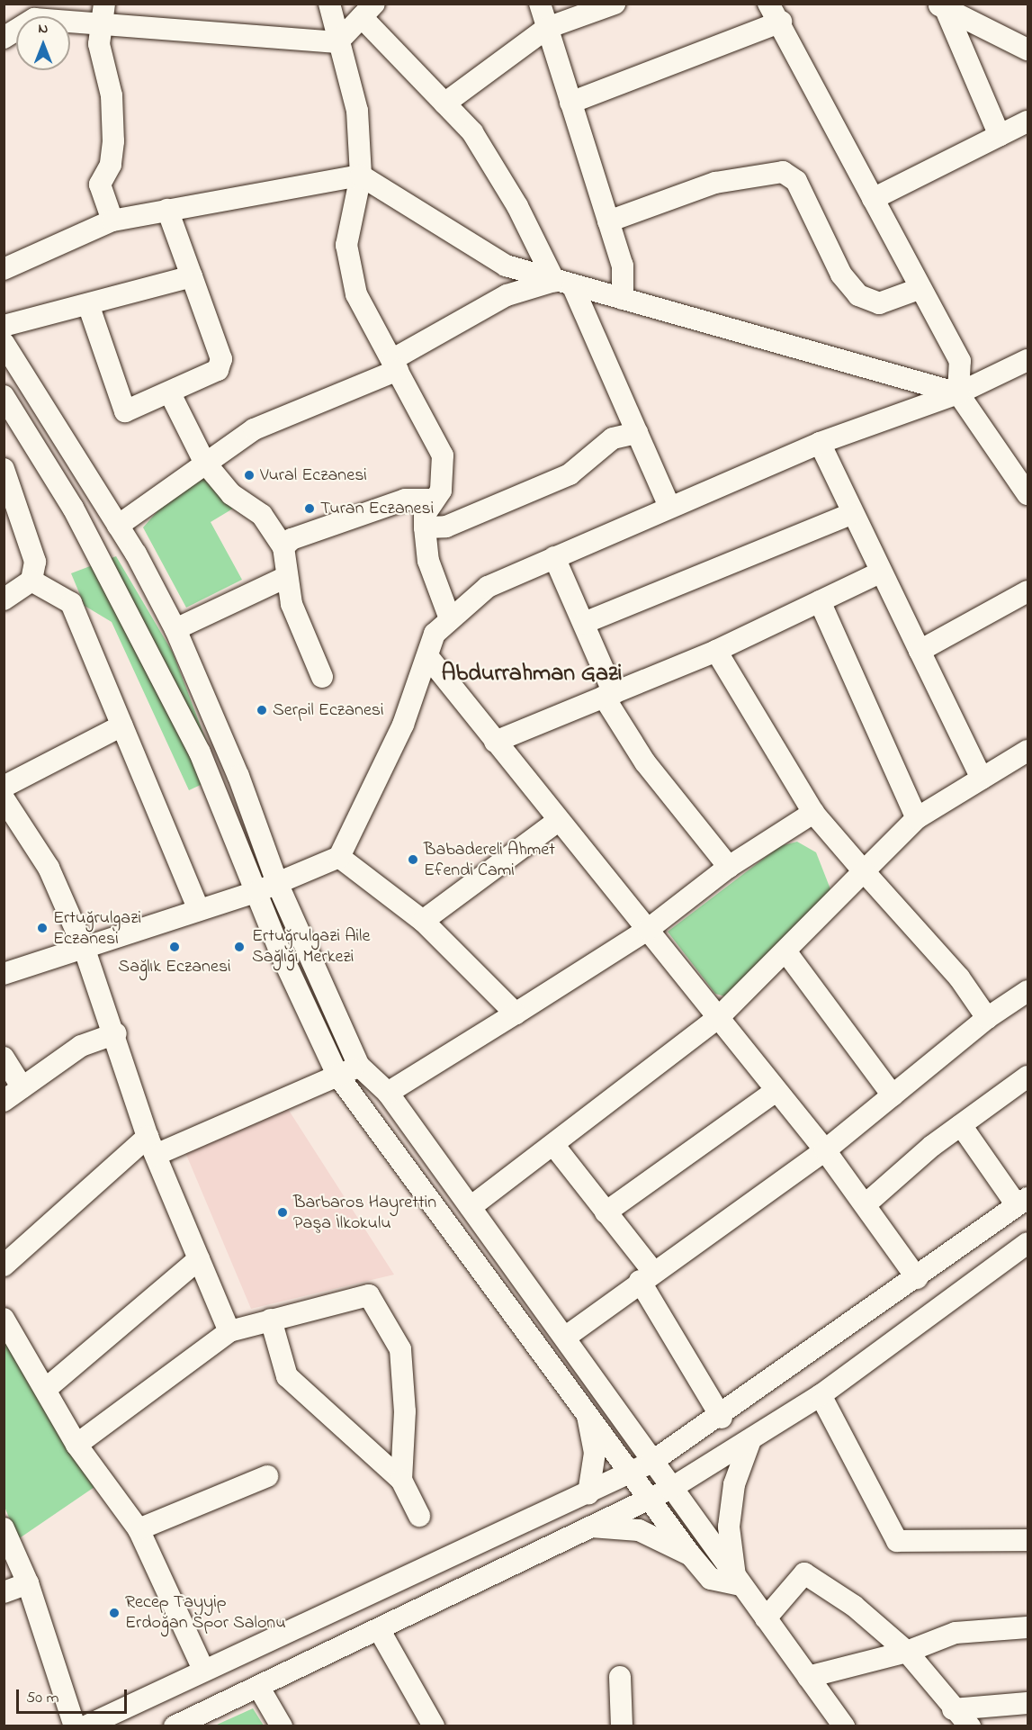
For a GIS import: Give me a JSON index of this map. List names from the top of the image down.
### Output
{
  "districts": ["Abdurrahman Gazi"],
  "places": [
    "Vural Eczanesi",
    "Turan Eczanesi",
    "Serpil Eczanesi",
    "Babadereli Ahmet Efendi Cami",
    "Ertuğrulgazi Eczanesi",
    "Sağlık Eczanesi",
    "Ertuğrulgazi Aile Sağlığı Merkezi",
    "Barbaros Hayrettin Paşa İlkokulu",
    "Recep Tayyip Erdoğan Spor Salonu"
  ],
  "scale_bar": "50 m",
  "north": "top"
}
